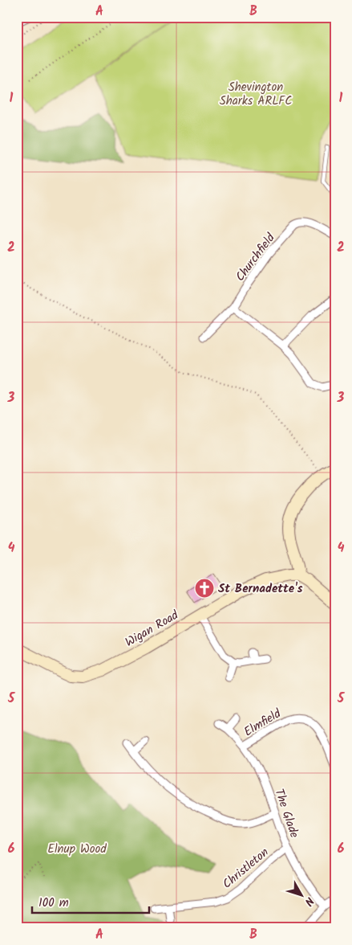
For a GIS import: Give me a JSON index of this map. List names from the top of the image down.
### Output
{
  "streets": {
    "main road": ["Wigan Road"],
    "street": [
      "Churchfield",
      "Elmfield",
      "The Glade",
      "Christleton"
    ]
  },
  "crossings": [
    ["Elmfield", "The Glade"],
    ["The Glade", "Christleton"]
  ],
  "parks": ["Shevington Sharks ARLFC", "Elnup Wood"],
  "places": {
    "church": ["St Bernadette's"]
  },
  "scale_bar": "100 m",
  "north": "bottom right",
  "grid": {
    "columns": ["A", "B"],
    "rows": [
      "1",
      "2",
      "3",
      "4",
      "5",
      "6"
    ]
  }
}
